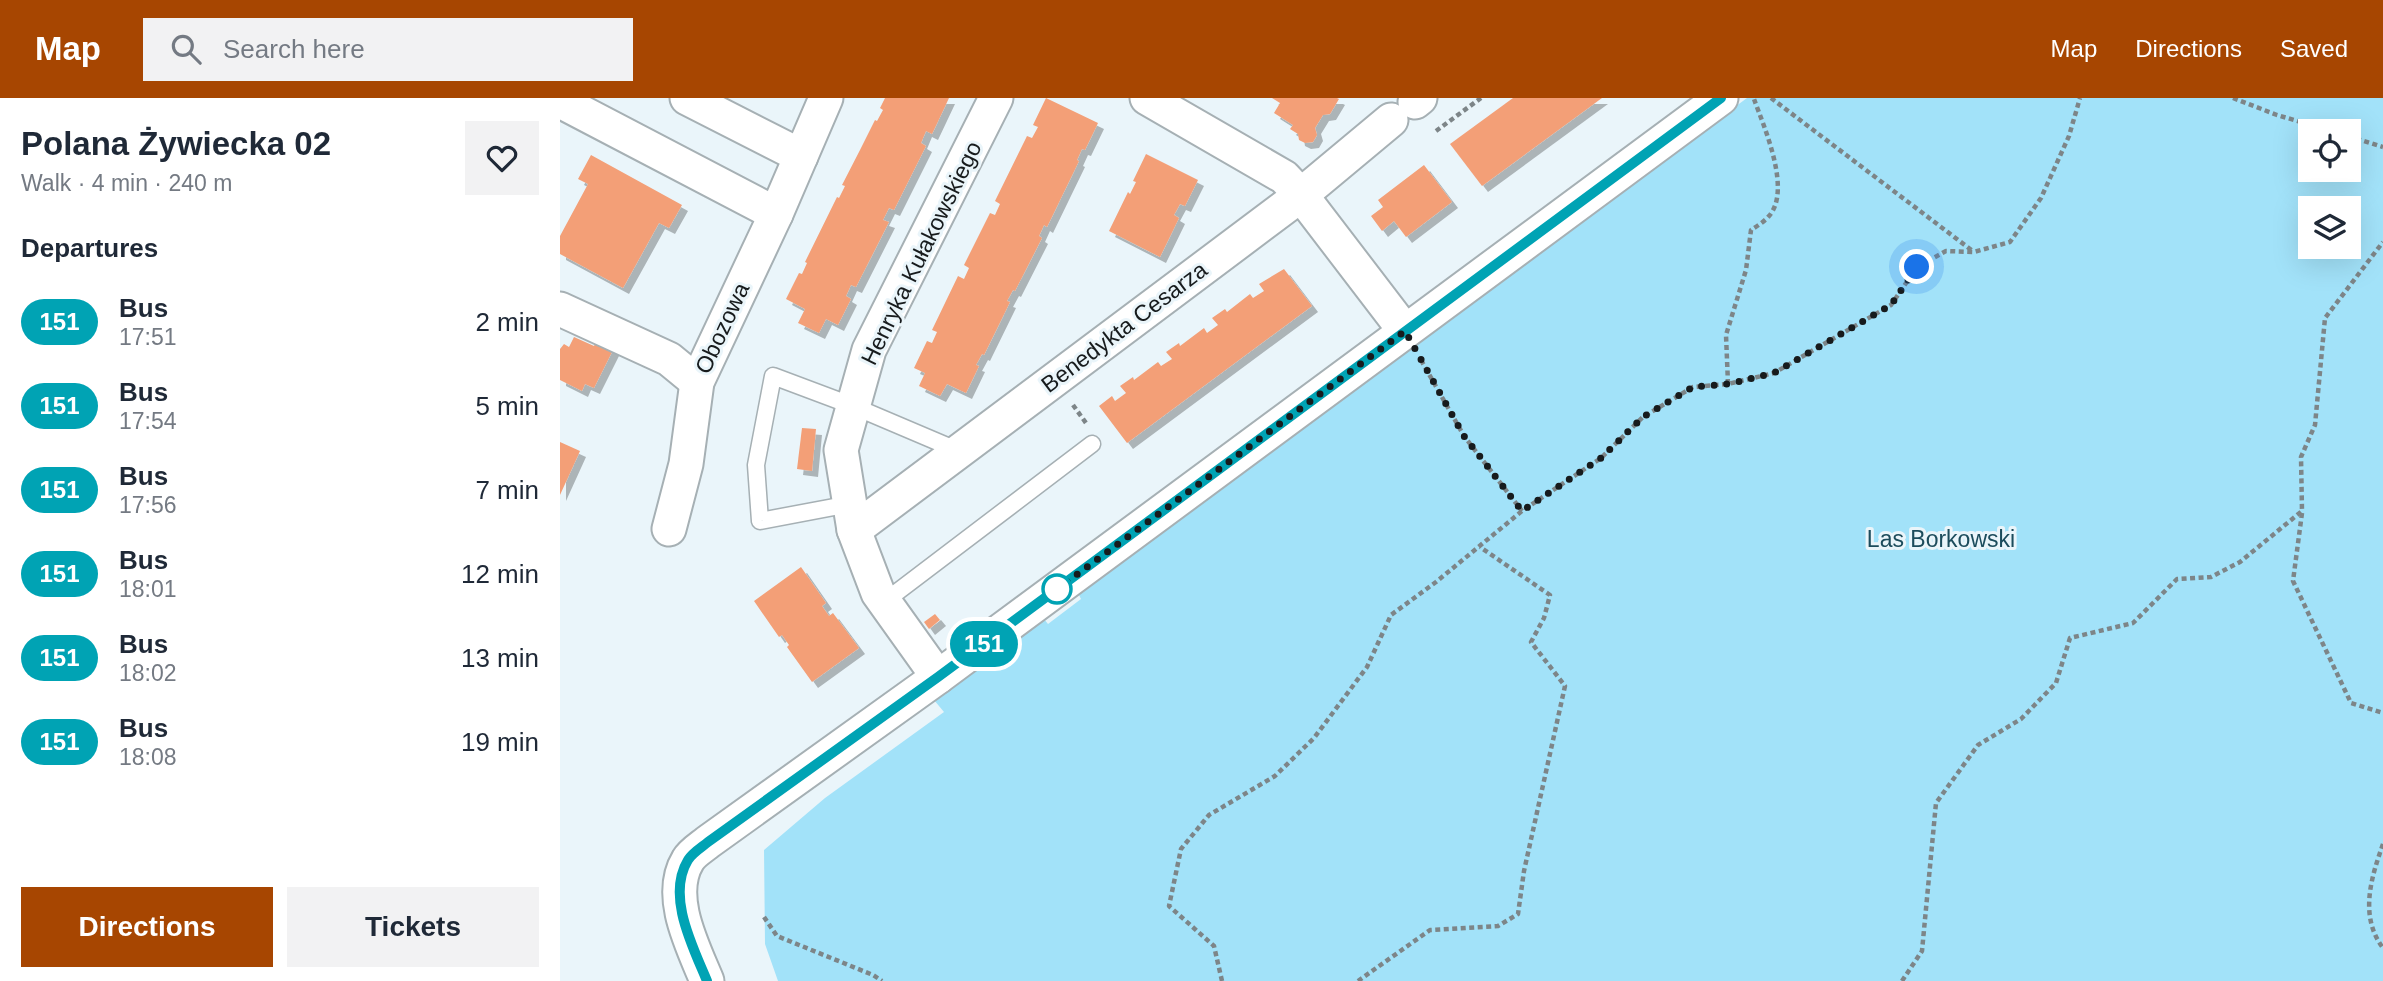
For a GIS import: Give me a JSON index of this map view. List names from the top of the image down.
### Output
{
  "streets": {
    "street": ["Henryka Kułakowskiego", "Benedykta Cesarza", "Obozowa"]
  },
  "crossings": [
    ["Henryka Kułakowskiego", "Benedykta Cesarza"]
  ],
  "parks": ["Las Borkowski"],
  "lines": ["bus line 151"],
  "page": {
    "header": "Map",
    "search": "Search here",
    "nav": ["Map", "Directions", "Saved"],
    "heading": [
      ["Polana Żywiecka 02", "Walk · 4 min · 240 m"],
      "Departures"
    ],
    "on_map": "151",
    "list": [
      {
        "mark": "151",
        "name": "Bus",
        "note": "17:51",
        "value": "2 min"
      },
      {
        "mark": "151",
        "name": "Bus",
        "note": "17:54",
        "value": "5 min"
      },
      {
        "mark": "151",
        "name": "Bus",
        "note": "17:56",
        "value": "7 min"
      },
      {
        "mark": "151",
        "name": "Bus",
        "note": "18:01",
        "value": "12 min"
      },
      {
        "mark": "151",
        "name": "Bus",
        "note": "18:02",
        "value": "13 min"
      },
      {
        "mark": "151",
        "name": "Bus",
        "note": "18:08",
        "value": "19 min"
      }
    ],
    "buttons": ["Directions", "Tickets"]
  }
}
